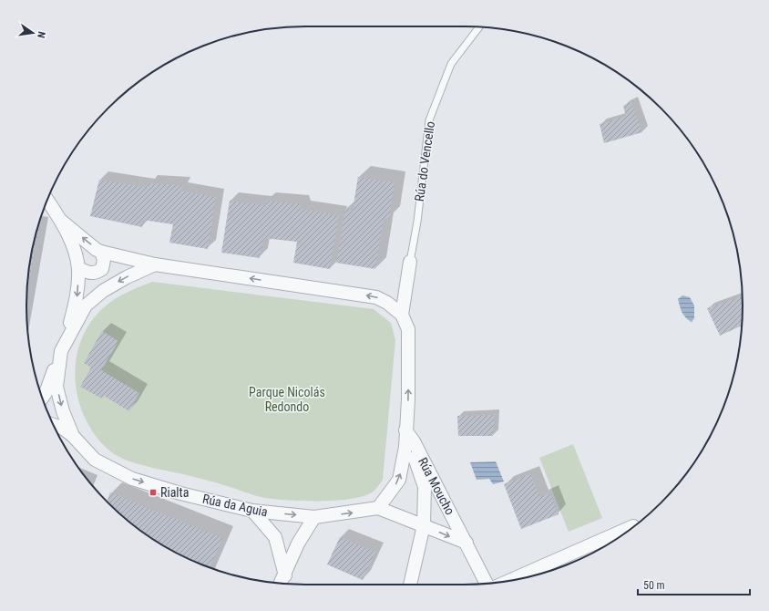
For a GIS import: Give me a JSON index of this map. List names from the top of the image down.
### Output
{
  "streets": {
    "street": ["Rúa do Vencello", "Rúa Moucho", "Rúa da Aguia"]
  },
  "crossings": [
    ["Rúa do Vencello", "Rúa da Aguia"],
    ["Rúa Moucho", "Rúa da Aguia"]
  ],
  "parks": ["Parque Nicolás Redondo"],
  "places": {
    "transit": ["Rialta"]
  },
  "scale_bar": "50 m",
  "north": "right"
}
